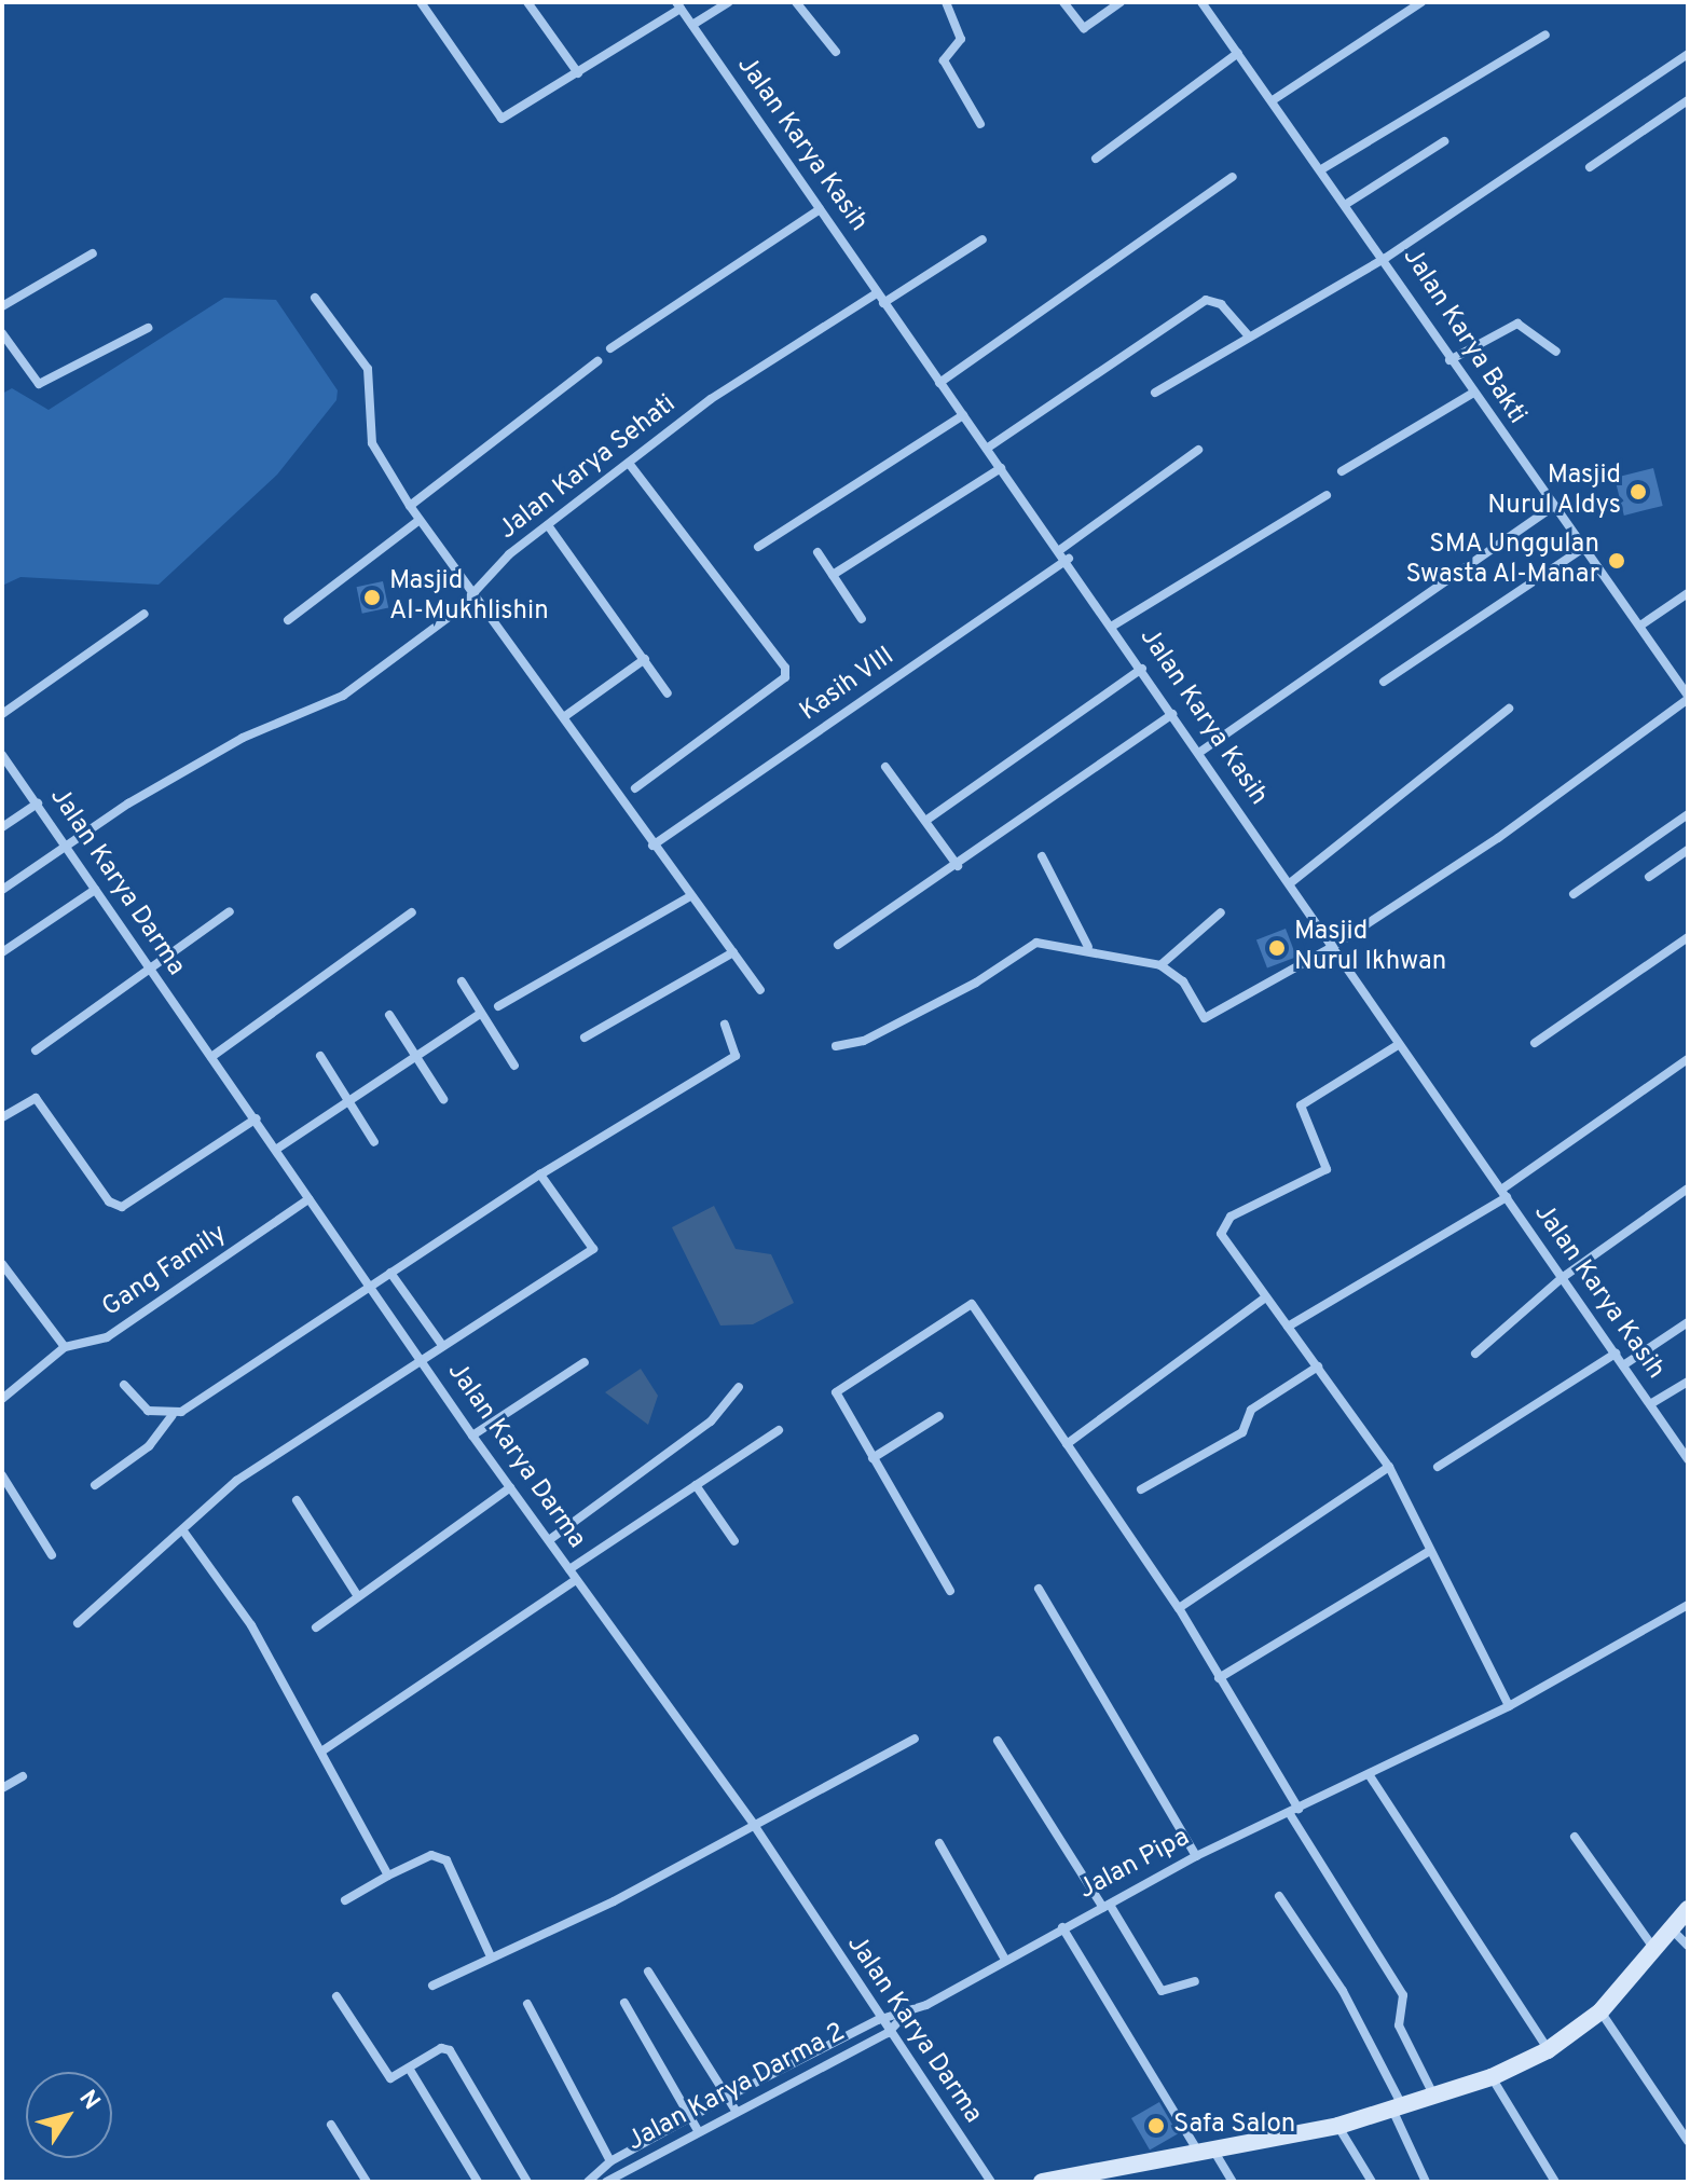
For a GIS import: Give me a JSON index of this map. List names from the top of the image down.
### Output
{
  "streets": {
    "street": [
      "Jalan Karya Kasih",
      "Jalan Karya Bakti",
      "Jalan Karya Sehati",
      "Kasih VIII",
      "Jalan Karya Darma",
      "Gang Family",
      "Jalan Pipa",
      "Jalan Karya Darma 2"
    ]
  },
  "crossings": [
    ["Jalan Karya Kasih", "Jalan Karya Sehati"],
    ["Jalan Karya Kasih", "Kasih VIII"],
    ["Jalan Karya Sehati", "Jalan Karya Darma"],
    ["Jalan Karya Darma", "Gang Family"],
    ["Jalan Karya Darma", "Jalan Karya Darma 2"]
  ],
  "places": [
    "Masjid Nurul Aldys",
    "SMA Unggulan Swasta Al-Manar",
    "Masjid Al-Mukhlishin",
    "Masjid Nurul Ikhwan",
    "Safa Salon"
  ],
  "north": "top right"
}
